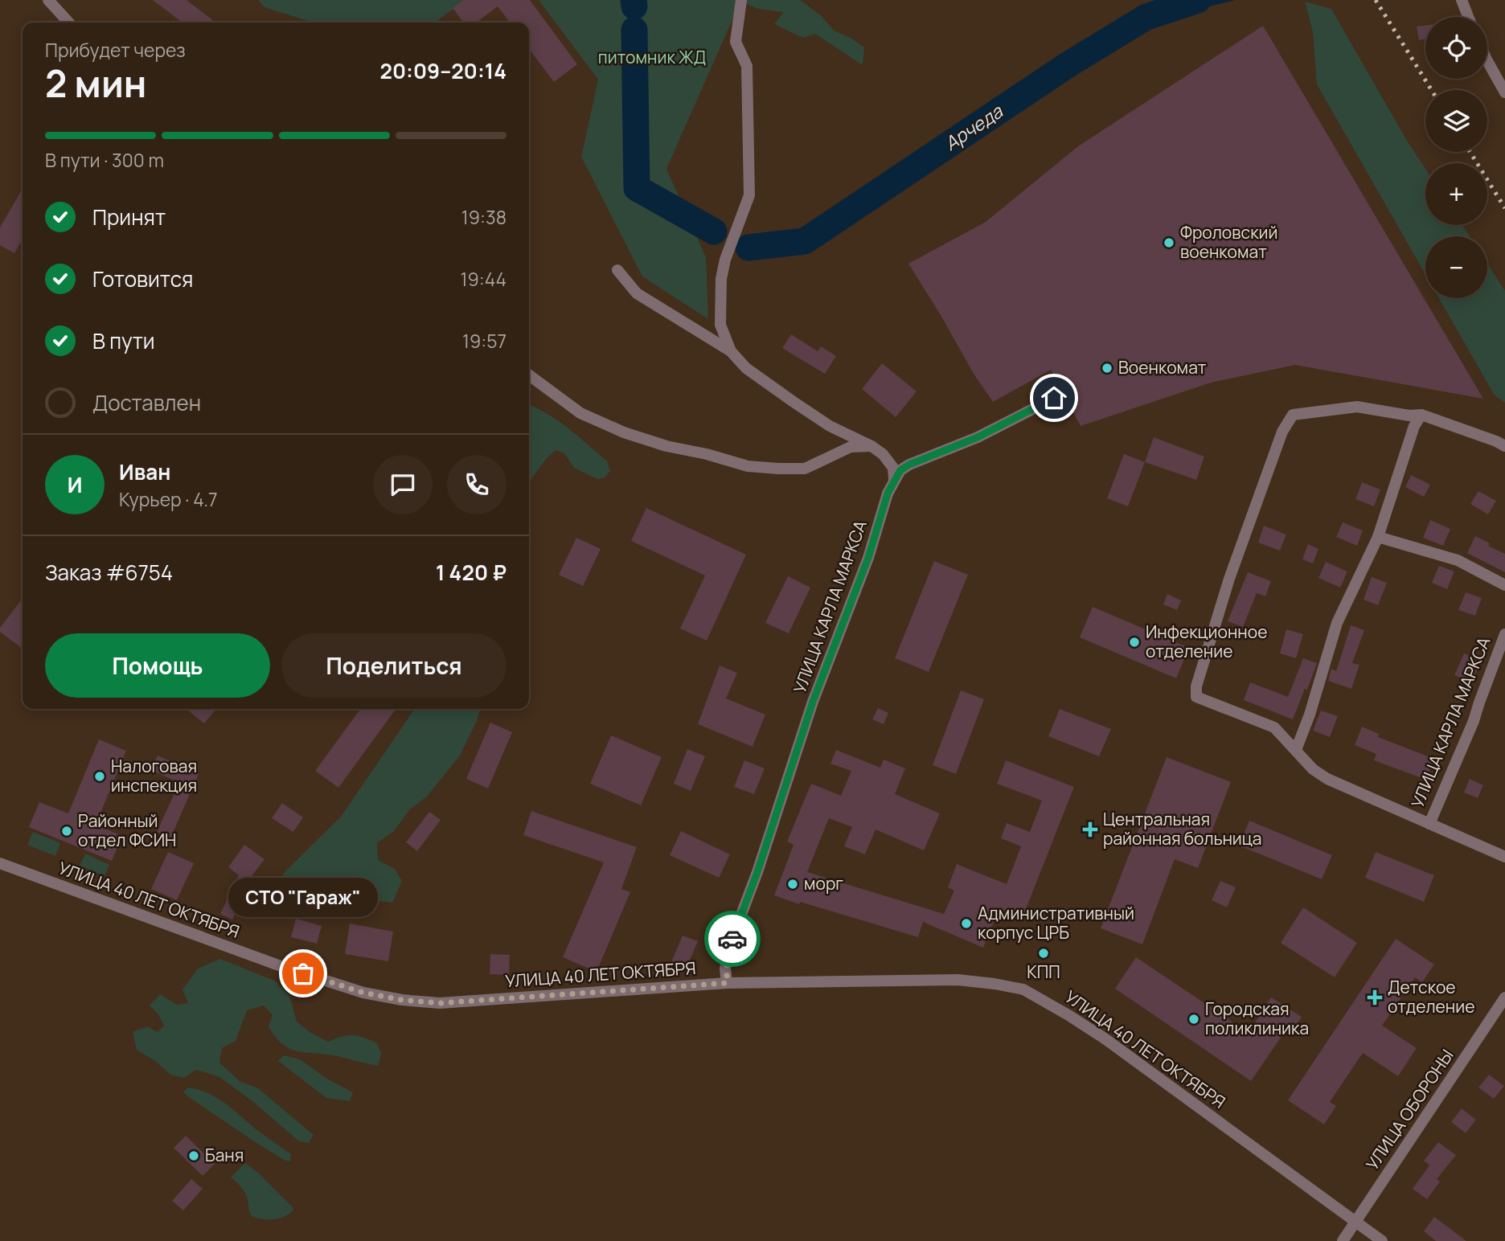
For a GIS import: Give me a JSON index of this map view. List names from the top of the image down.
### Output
{
  "streets": {
    "street": ["УЛИЦА КАРЛА МАРКСА", "УЛИЦА 40 ЛЕТ ОКТЯБРЯ", "УЛИЦА ОБОРОНЫ"]
  },
  "crossings": [
    ["УЛИЦА КАРЛА МАРКСА", "УЛИЦА 40 ЛЕТ ОКТЯБРЯ"],
    ["УЛИЦА 40 ЛЕТ ОКТЯБРЯ", "УЛИЦА ОБОРОНЫ"]
  ],
  "water": ["Арчеда"],
  "parks": ["питомник ЖД"],
  "places": {
    "other": [
      "Фроловский военкомат",
      "Военкомат",
      "Инфекционное отделение",
      "Налоговая инспекция",
      "Районный отдел ФСИН",
      "морг",
      "Административный корпус ЦРБ",
      "КПП",
      "СТО \"Гараж\"",
      "Городская поликлиника",
      "Баня"
    ],
    "health": ["Центральная районная больница", "Детское отделение"]
  },
  "page": {
    "map_buttons": ["+", "−"],
    "heading": ["2 мин", "Прибудет через", "20:09–20:14"],
    "panel": [
      "Иван",
      "Курьер · 4.7",
      "Заказ #6754",
      "1 420 ₽"
    ],
    "bar": "В пути · 300 m",
    "list": [
      ["Принят", "19:38"],
      ["Готовится", "19:44"],
      ["В пути", "19:57"],
      "Доставлен"
    ],
    "round": "И",
    "buttons": ["Помощь", "Поделиться"],
    "bubble": "СТО \"Гараж\""
  }
}
